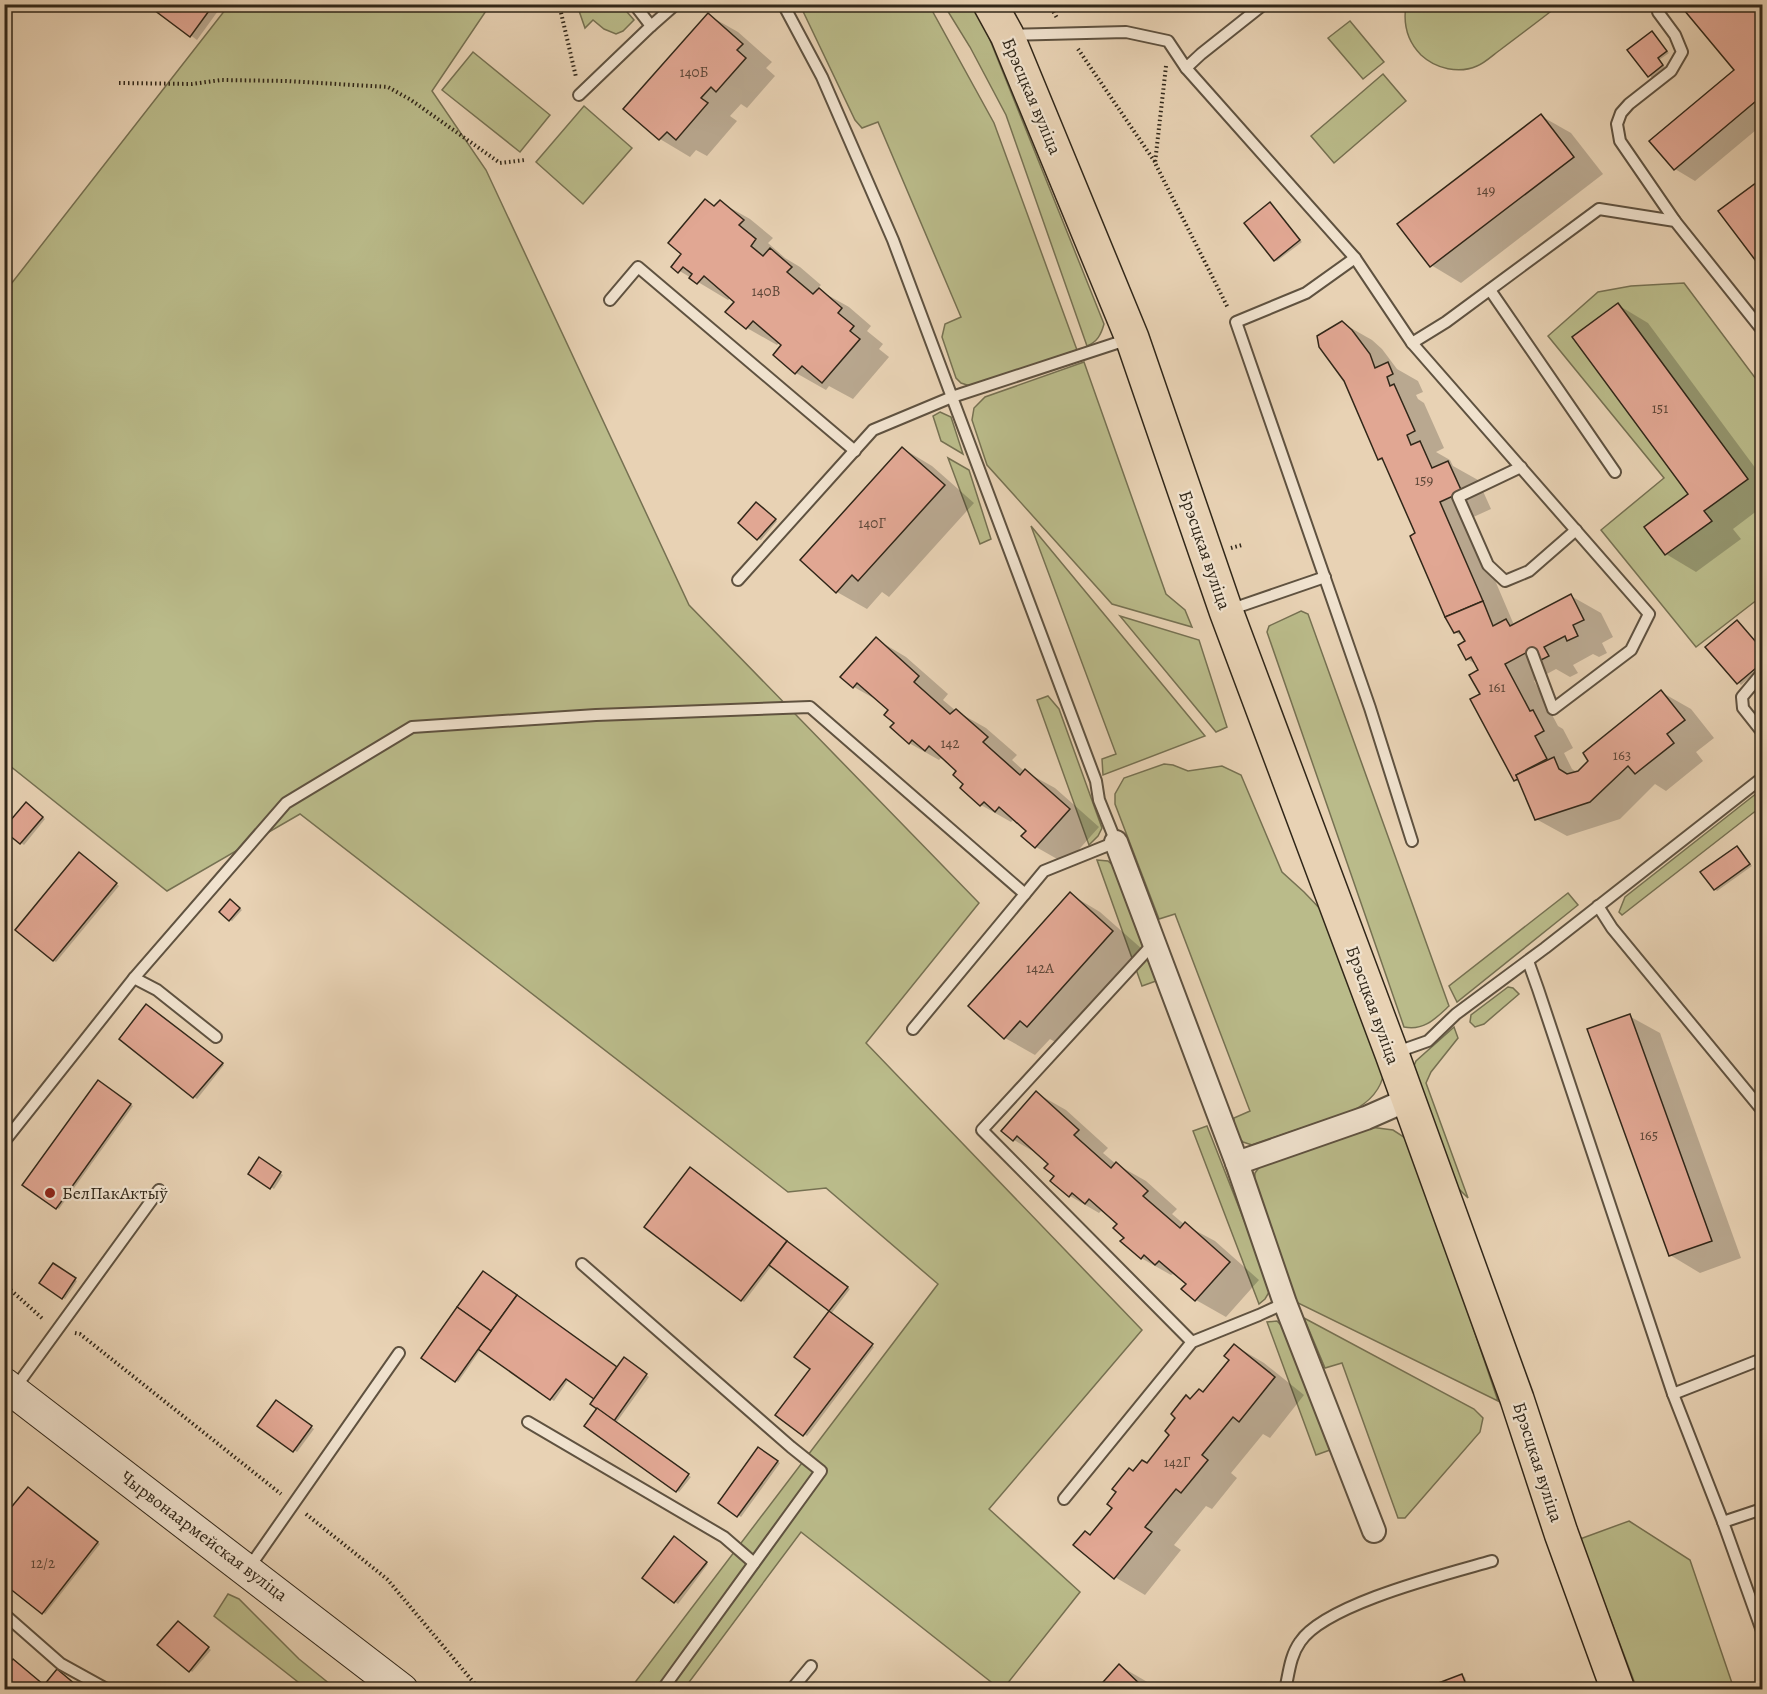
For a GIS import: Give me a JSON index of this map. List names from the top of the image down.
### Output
{
  "streets": {
    "main road": ["Брэсцкая вуліца"],
    "street": ["Чырвонаармейская вуліца"]
  },
  "places": ["БелПакАктыў"],
  "house_numbers": [
    "140Б",
    "149",
    "140В",
    "151",
    "159",
    "140Г",
    "161",
    "142",
    "163",
    "142А",
    "165",
    "142Г",
    "12/2"
  ]
}
